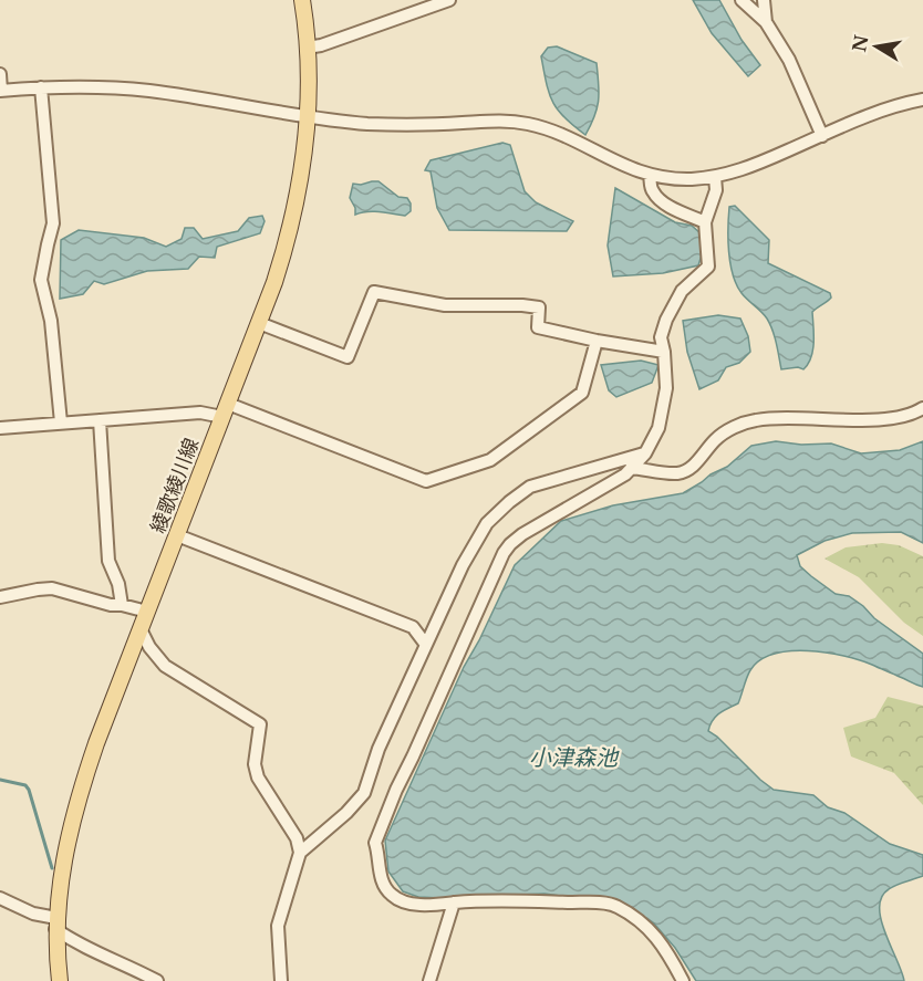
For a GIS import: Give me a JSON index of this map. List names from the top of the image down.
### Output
{
  "streets": {
    "main road": ["綾歌綾川線"]
  },
  "water": ["小津森池"],
  "north": "left"
}
